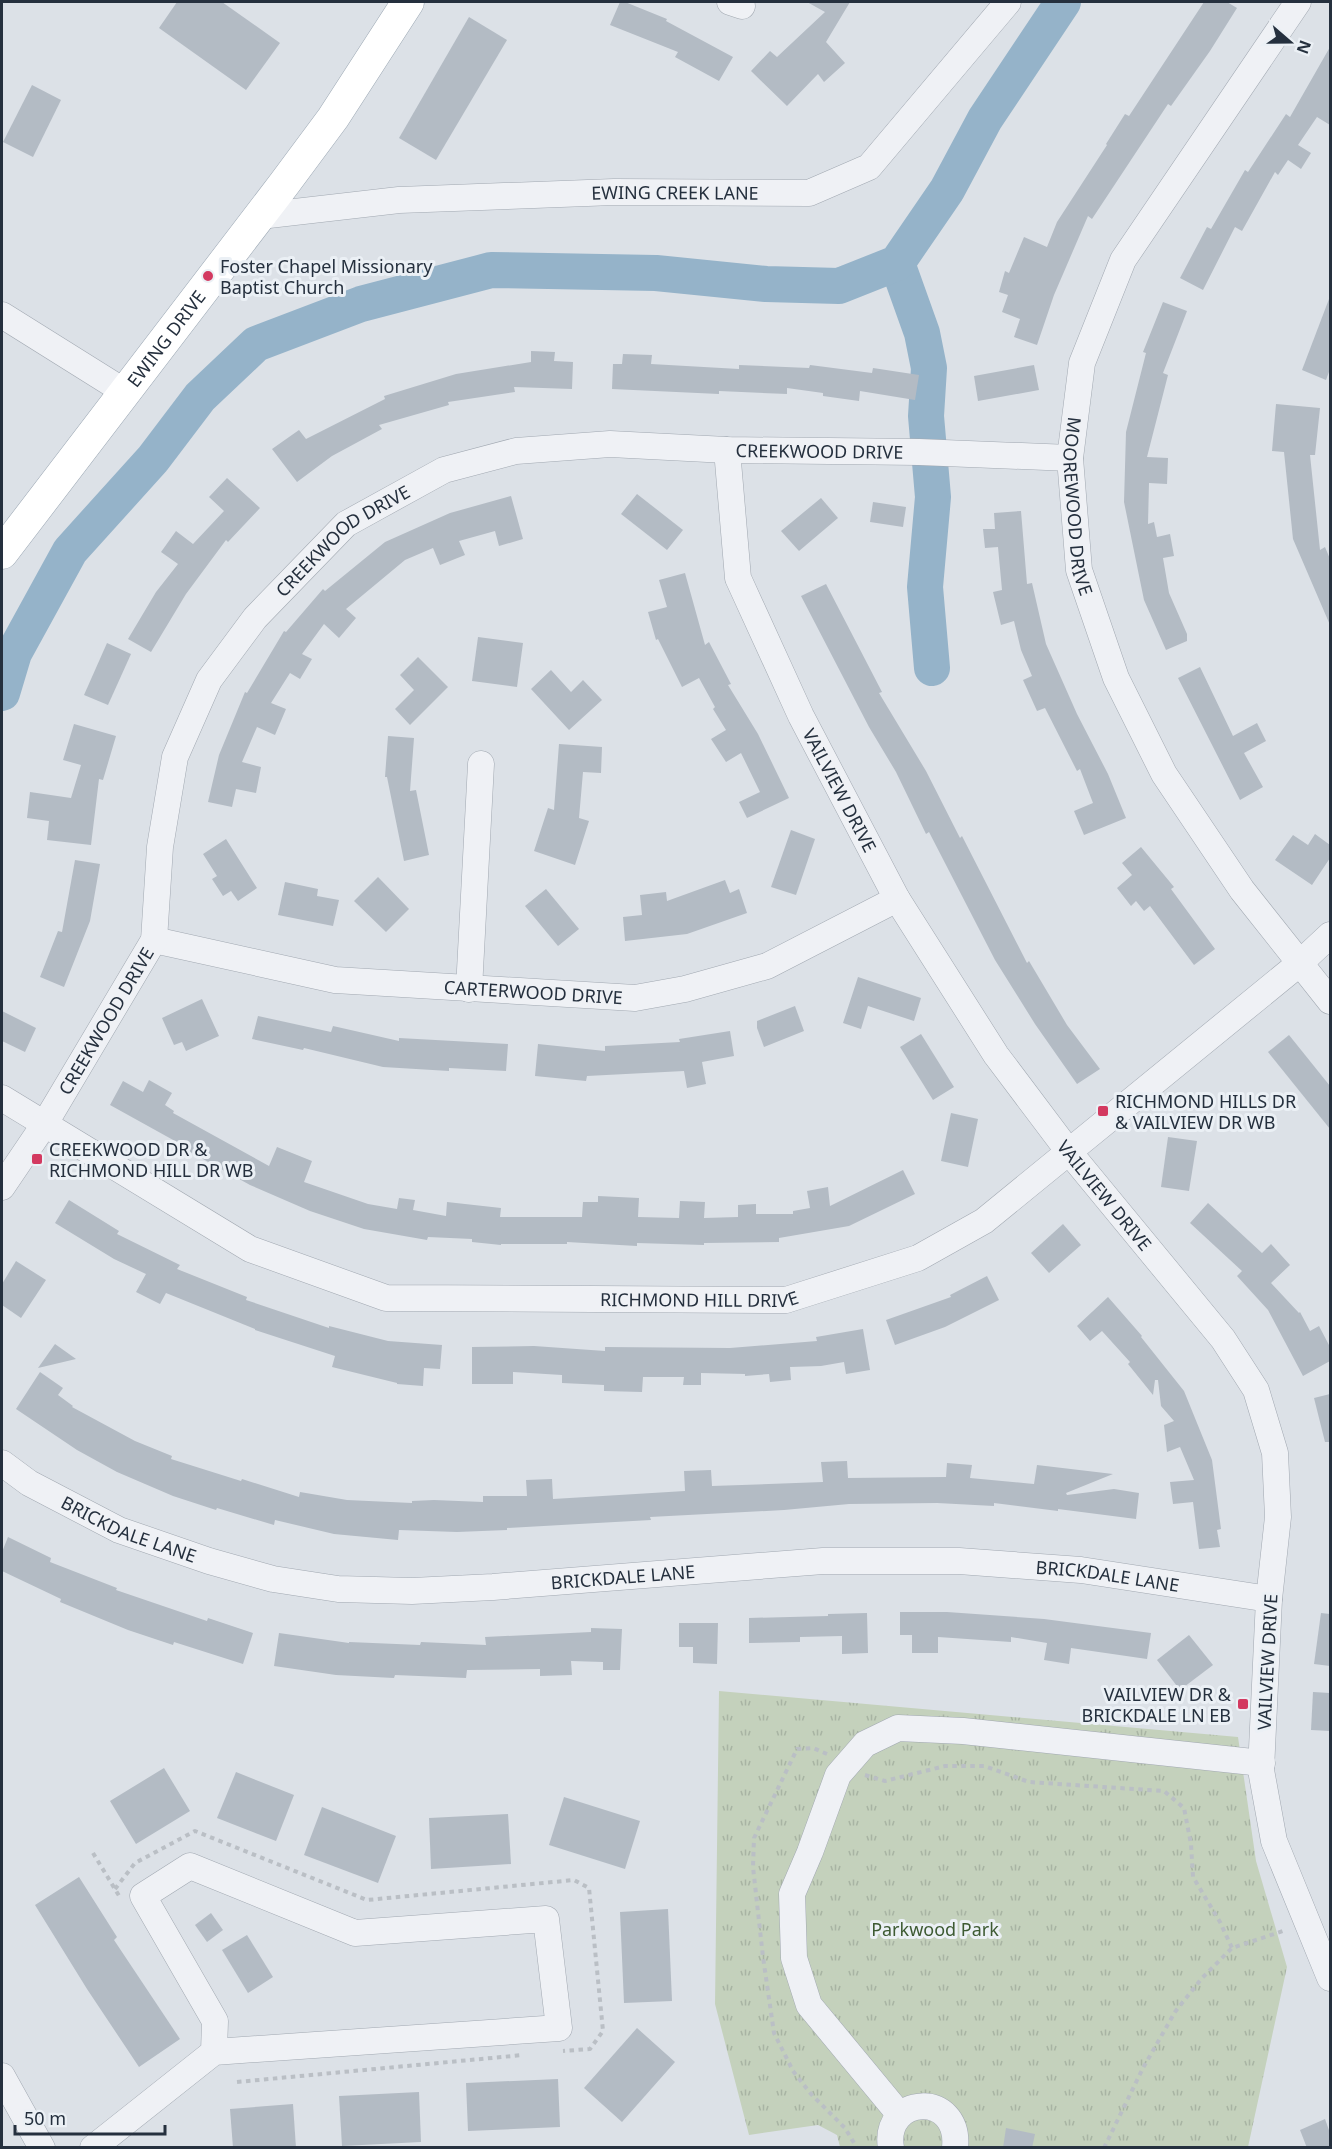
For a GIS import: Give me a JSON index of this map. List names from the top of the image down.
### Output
{
  "streets": {
    "main road": ["EWING DRIVE"],
    "street": [
      "EWING CREEK LANE",
      "CREEKWOOD DRIVE",
      "MOOREWOOD DRIVE",
      "VAILVIEW DRIVE",
      "CARTERWOOD DRIVE",
      "RICHMOND HILL DRIVE",
      "BRICKDALE LANE"
    ]
  },
  "crossings": [
    ["EWING CREEK LANE", "EWING DRIVE"],
    ["CREEKWOOD DRIVE", "MOOREWOOD DRIVE"],
    ["CREEKWOOD DRIVE", "VAILVIEW DRIVE"],
    ["CREEKWOOD DRIVE", "CARTERWOOD DRIVE"],
    ["CREEKWOOD DRIVE", "RICHMOND HILL DRIVE"],
    ["MOOREWOOD DRIVE", "RICHMOND HILL DRIVE"],
    ["VAILVIEW DRIVE", "CARTERWOOD DRIVE"],
    ["VAILVIEW DRIVE", "RICHMOND HILL DRIVE"],
    ["VAILVIEW DRIVE", "BRICKDALE LANE"]
  ],
  "parks": ["Parkwood Park"],
  "places": {
    "other": ["Foster Chapel Missionary Baptist Church"],
    "transit": ["RICHMOND HILLS DR & VAILVIEW DR WB", "CREEKWOOD DR & RICHMOND HILL DR WB", "VAILVIEW DR & BRICKDALE LN EB"]
  },
  "scale_bar": "50 m",
  "north": "right"
}
